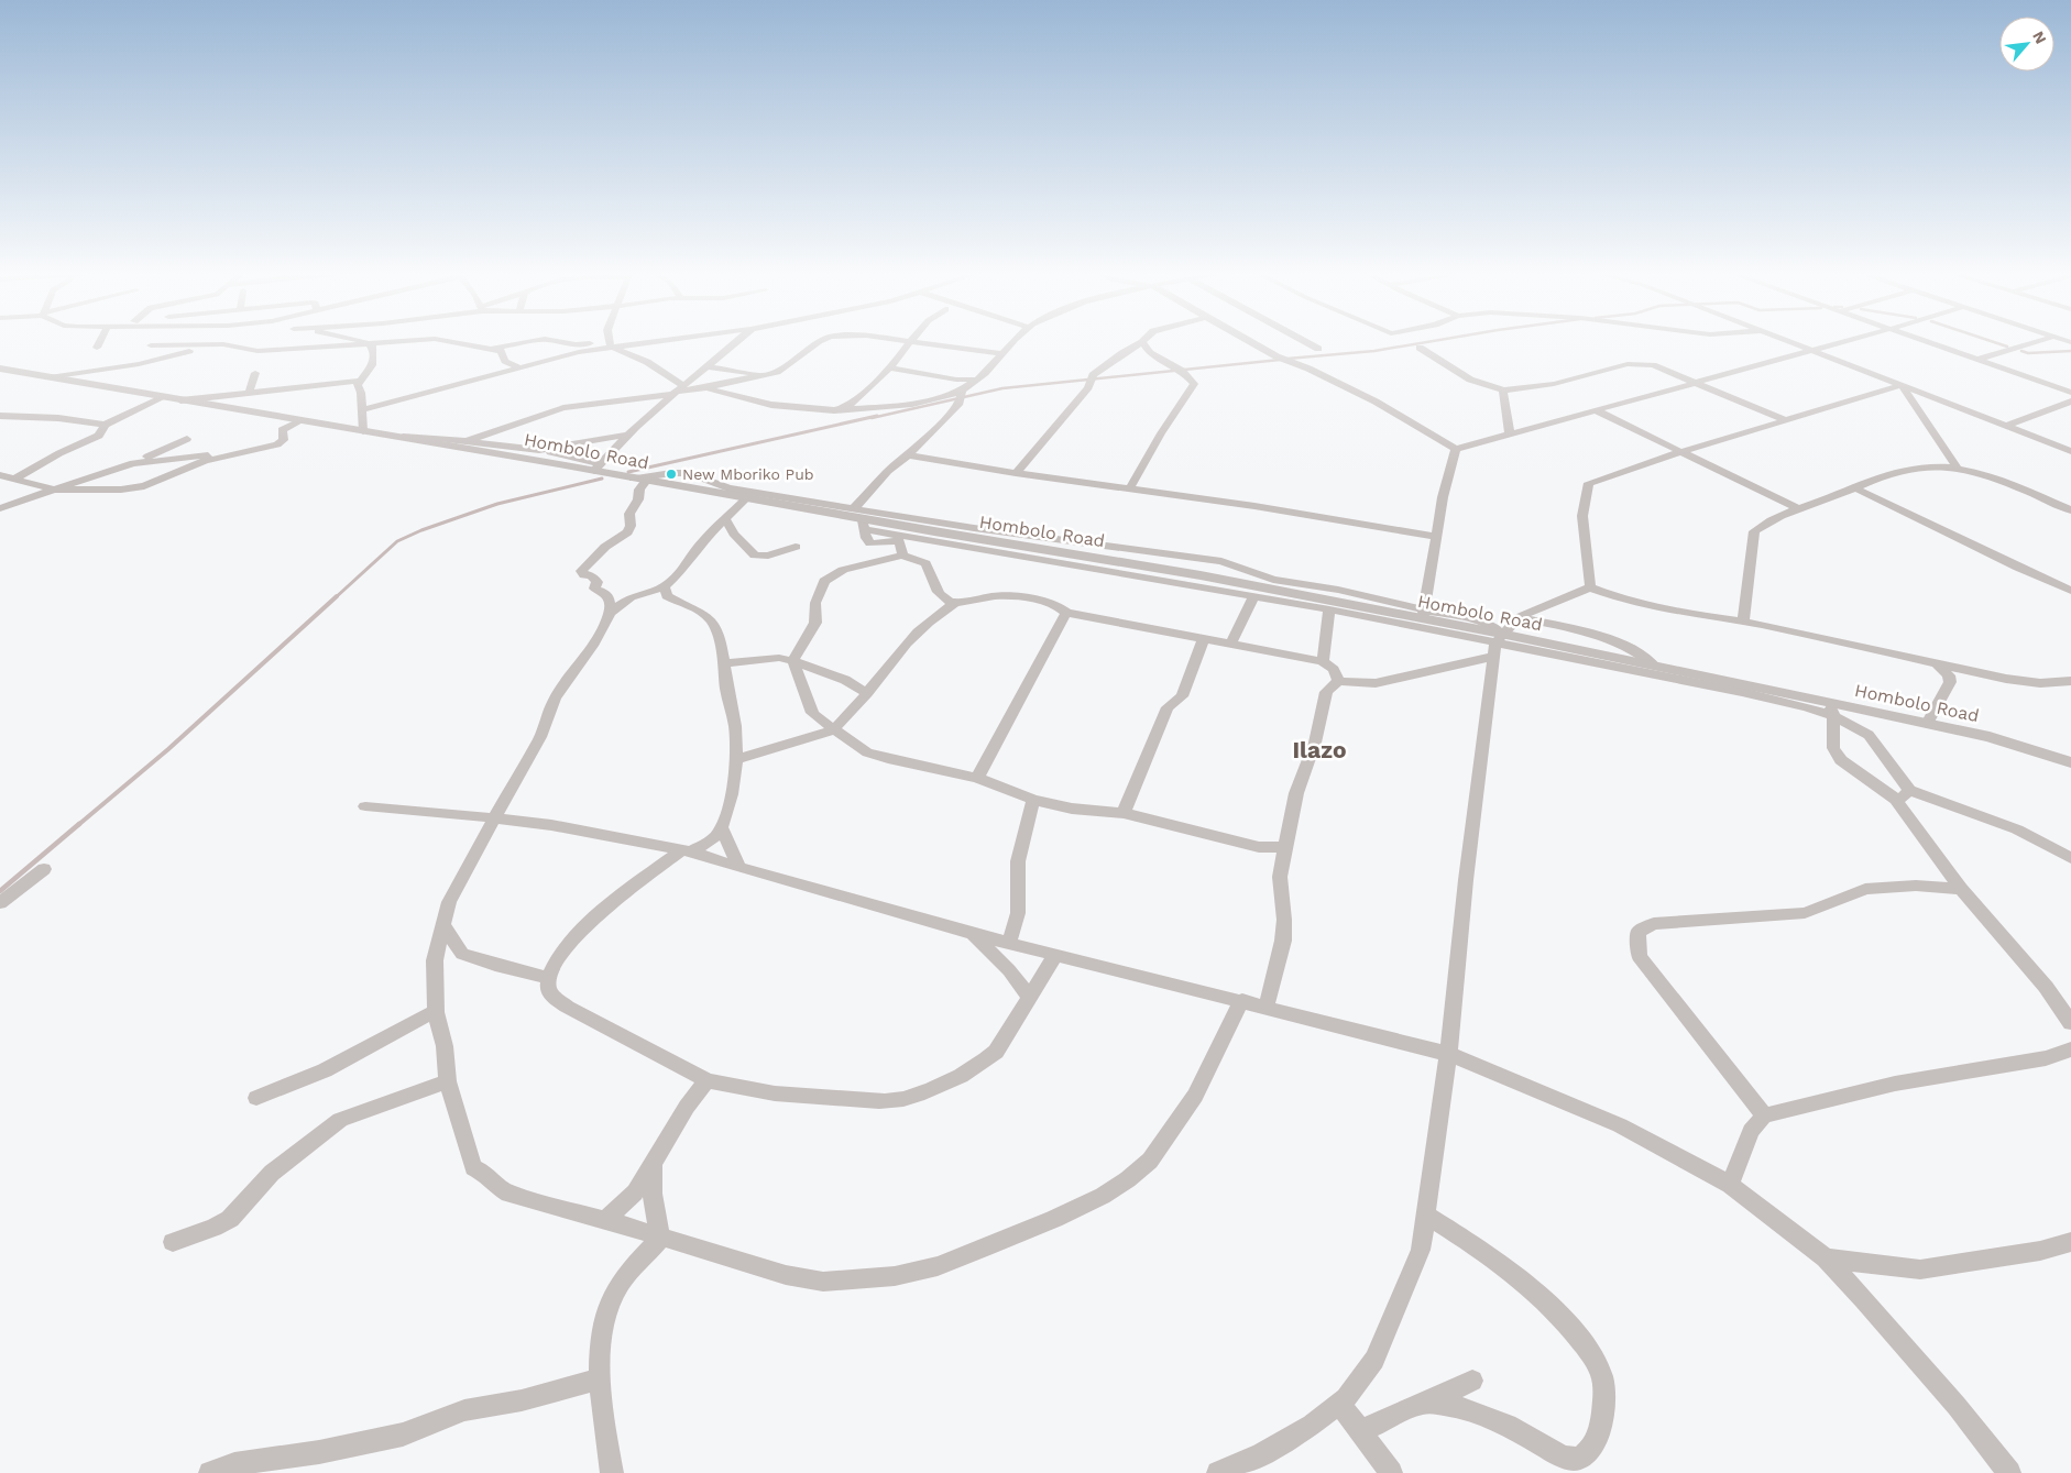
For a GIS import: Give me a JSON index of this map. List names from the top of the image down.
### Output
{
  "streets": {
    "street": ["Hombolo Road"]
  },
  "districts": ["Ilazo"],
  "places": ["New Mboriko Pub"],
  "north": "top right"
}
